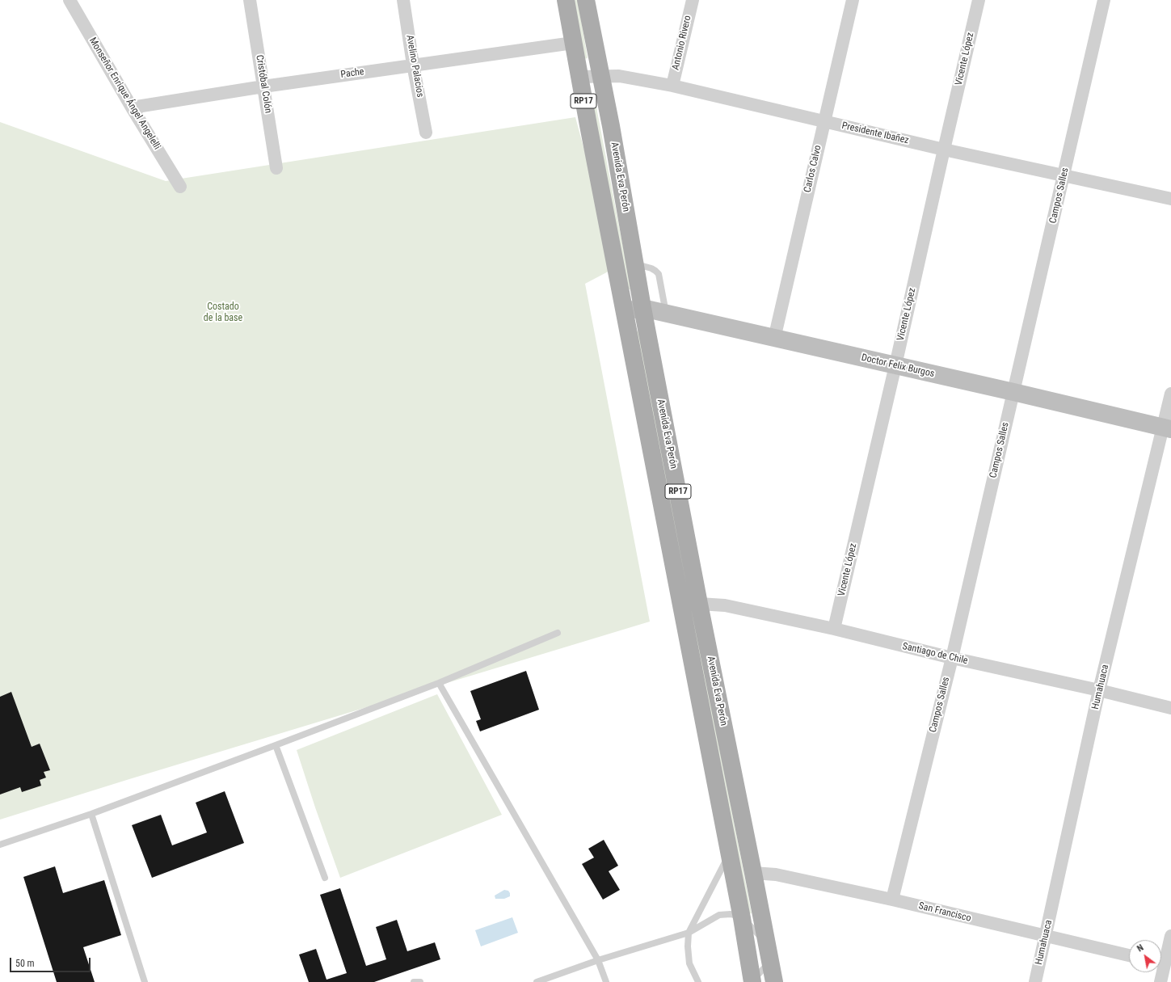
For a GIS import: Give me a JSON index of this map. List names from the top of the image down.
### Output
{
  "streets": {
    "main road": ["RP17", "Avenida Eva Perón"],
    "street": [
      "Antonio Rivero",
      "Vicente López",
      "Avelino Palacios",
      "Pache",
      "Cristóbal Colón",
      "Monseñor Enrique Ángel Angelelli",
      "Presidente Ibañez",
      "Carlos Calvo",
      "Campos Salles",
      "Doctor Felix Burgos",
      "Santiago de Chile",
      "Humahuaca",
      "San Francisco"
    ]
  },
  "crossings": [
    ["Antonio Rivero", "Presidente Ibañez"],
    ["Vicente López", "Presidente Ibañez"],
    ["Vicente López", "Doctor Felix Burgos"],
    ["Vicente López", "Santiago de Chile"],
    ["Avelino Palacios", "Pache"],
    ["Pache", "Cristóbal Colón"],
    ["Pache", "Monseñor Enrique Ángel Angelelli"],
    ["Pache", "Avenida Eva Perón"],
    ["Presidente Ibañez", "Carlos Calvo"],
    ["Presidente Ibañez", "Avenida Eva Perón"],
    ["Presidente Ibañez", "Campos Salles"],
    ["Carlos Calvo", "Doctor Felix Burgos"],
    ["Avenida Eva Perón", "Doctor Felix Burgos"],
    ["Avenida Eva Perón", "Santiago de Chile"],
    ["Avenida Eva Perón", "San Francisco"],
    ["Campos Salles", "Doctor Felix Burgos"],
    ["Campos Salles", "Santiago de Chile"],
    ["Campos Salles", "San Francisco"],
    ["Doctor Felix Burgos", "Humahuaca"],
    ["Santiago de Chile", "Humahuaca"],
    ["Humahuaca", "San Francisco"]
  ],
  "parks": ["Costado de la base"],
  "scale_bar": "50 m",
  "north": "top left"
}
